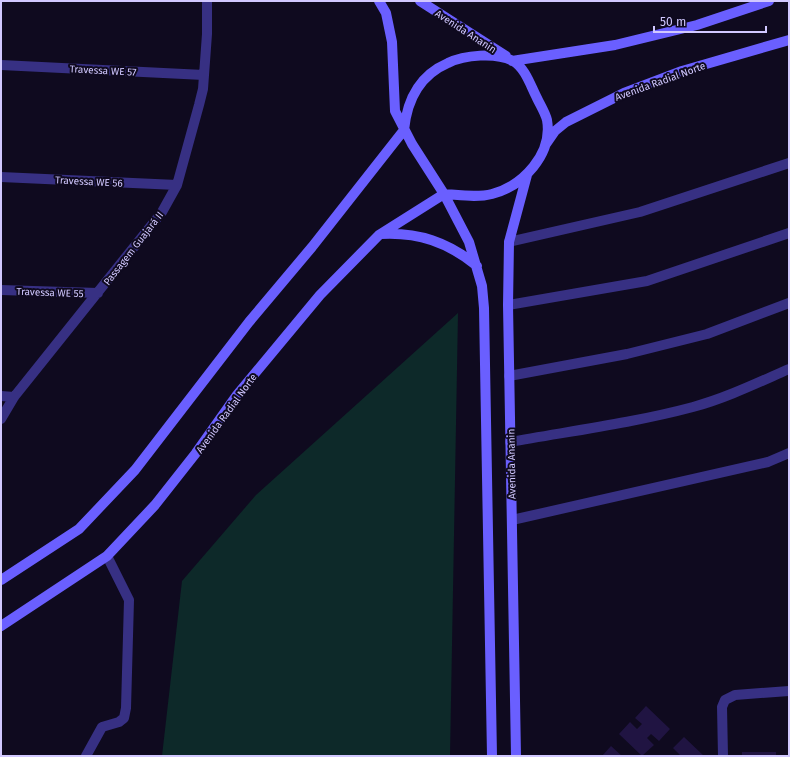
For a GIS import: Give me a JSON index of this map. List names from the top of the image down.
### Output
{
  "streets": {
    "main road": ["Avenida Ananin", "Avenida Radial Norte"],
    "street": [
      "Travessa WE 57",
      "Travessa WE 56",
      "Passagem Guajará II",
      "Travessa WE 55"
    ]
  },
  "crossings": [
    ["Avenida Ananin", "Avenida Radial Norte"],
    ["Travessa WE 57", "Passagem Guajará II"],
    ["Travessa WE 56", "Passagem Guajará II"],
    ["Passagem Guajará II", "Travessa WE 55"]
  ],
  "scale_bar": "50 m"
}
